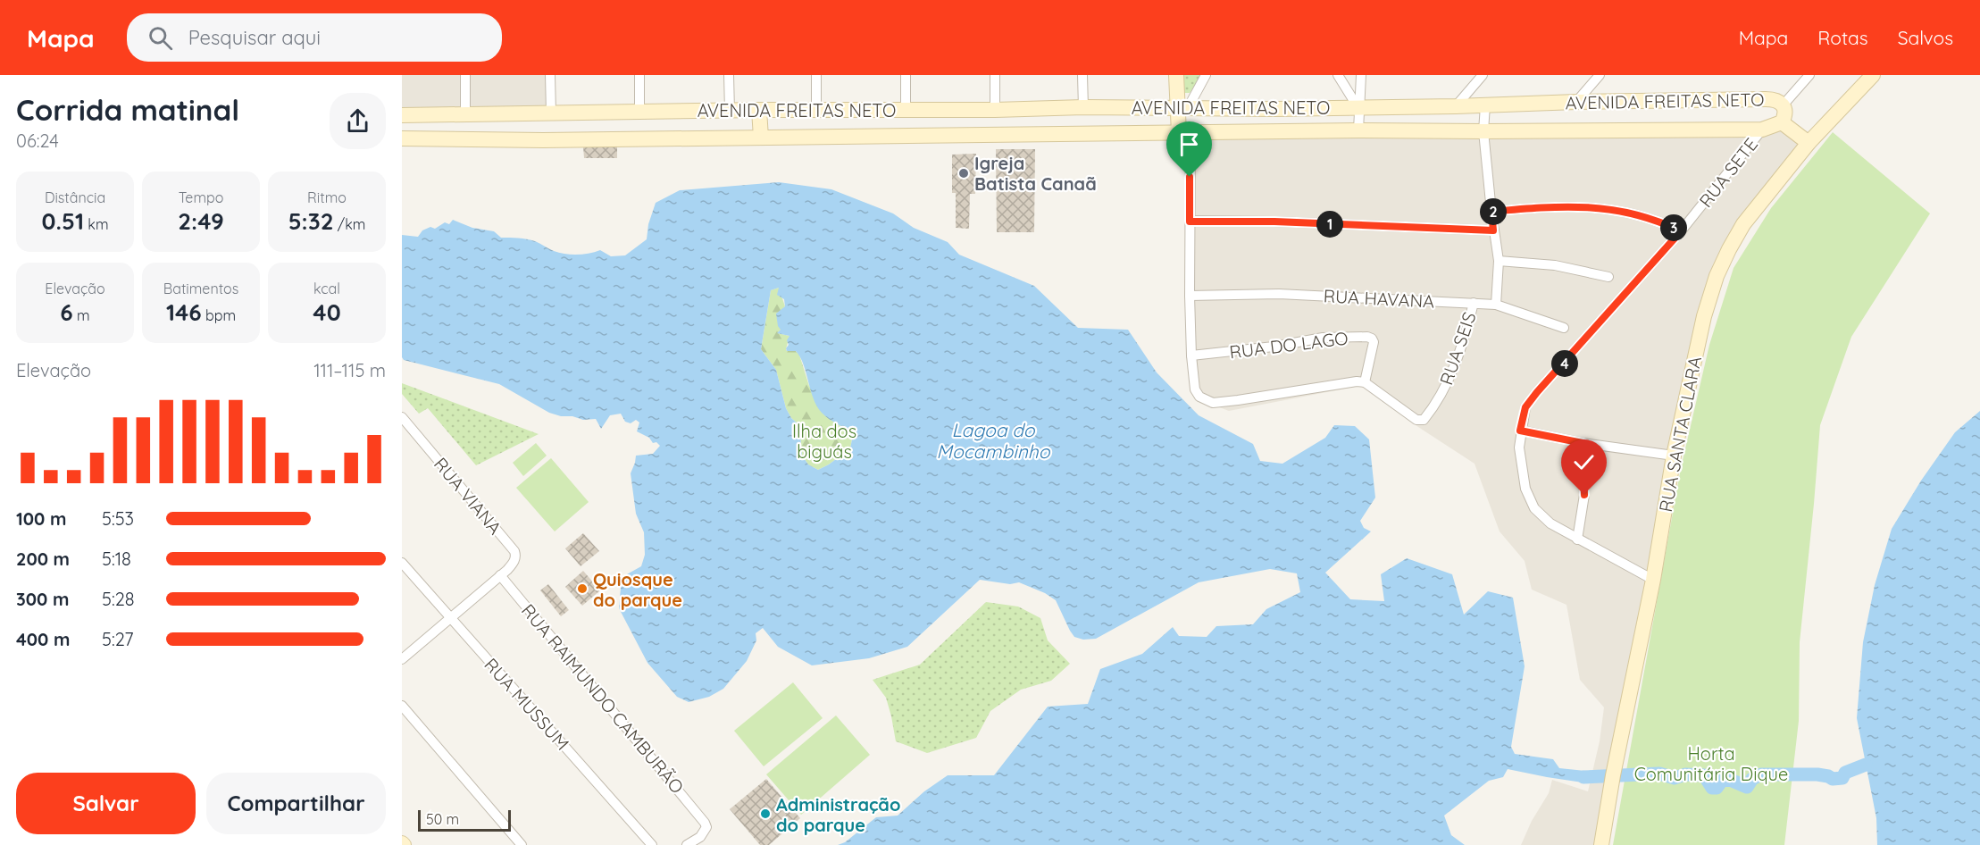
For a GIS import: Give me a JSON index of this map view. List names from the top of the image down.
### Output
{
  "streets": {
    "main road": ["AVENIDA FREITAS NETO", "RUA SANTA CLARA"],
    "street": [
      "RUA SETE",
      "RUA HAVANA",
      "RUA DO LAGO",
      "RUA SEIS",
      "RUA VIANA",
      "RUA RAIMUNDO CAMBURÃO",
      "RUA MUSSUM"
    ]
  },
  "crossings": [
    ["AVENIDA FREITAS NETO", "RUA SETE"],
    ["AVENIDA FREITAS NETO", "RUA SEIS"],
    ["RUA HAVANA", "RUA SEIS"],
    ["RUA DO LAGO", "RUA SEIS"],
    ["RUA VIANA", "RUA RAIMUNDO CAMBURÃO"],
    ["RUA VIANA", "RUA MUSSUM"]
  ],
  "water": ["Lagoa do Mocambinho"],
  "parks": ["Ilha dos biguás", "Horta Comunitária Dique"],
  "places": ["Igreja Batista Canaã", "Quiosque do parque", "Administração do parque"],
  "scale_bar": "50 m",
  "page": {
    "header": "Mapa",
    "search": "Pesquisar aqui",
    "nav": ["Mapa", "Rotas", "Salvos"],
    "heading": ["Corrida matinal", "06:24"],
    "stats": [
      ["Distância", "0.51 km"],
      ["Tempo", "2:49"],
      ["Ritmo", "5:32 /km"],
      ["Elevação", "6 m"],
      ["Batimentos", "146 bpm"],
      ["kcal", "40"]
    ],
    "pins": [
      "2",
      "1",
      "3",
      "4"
    ],
    "chart": ["Elevação", "111–115 m"],
    "list": [
      {
        "name": "100 m",
        "note": "5:53"
      },
      {
        "name": "200 m",
        "note": "5:18"
      },
      {
        "name": "300 m",
        "note": "5:28"
      },
      {
        "name": "400 m",
        "note": "5:27"
      }
    ],
    "buttons": ["Salvar", "Compartilhar"],
    "scale": "50 m"
  }
}
